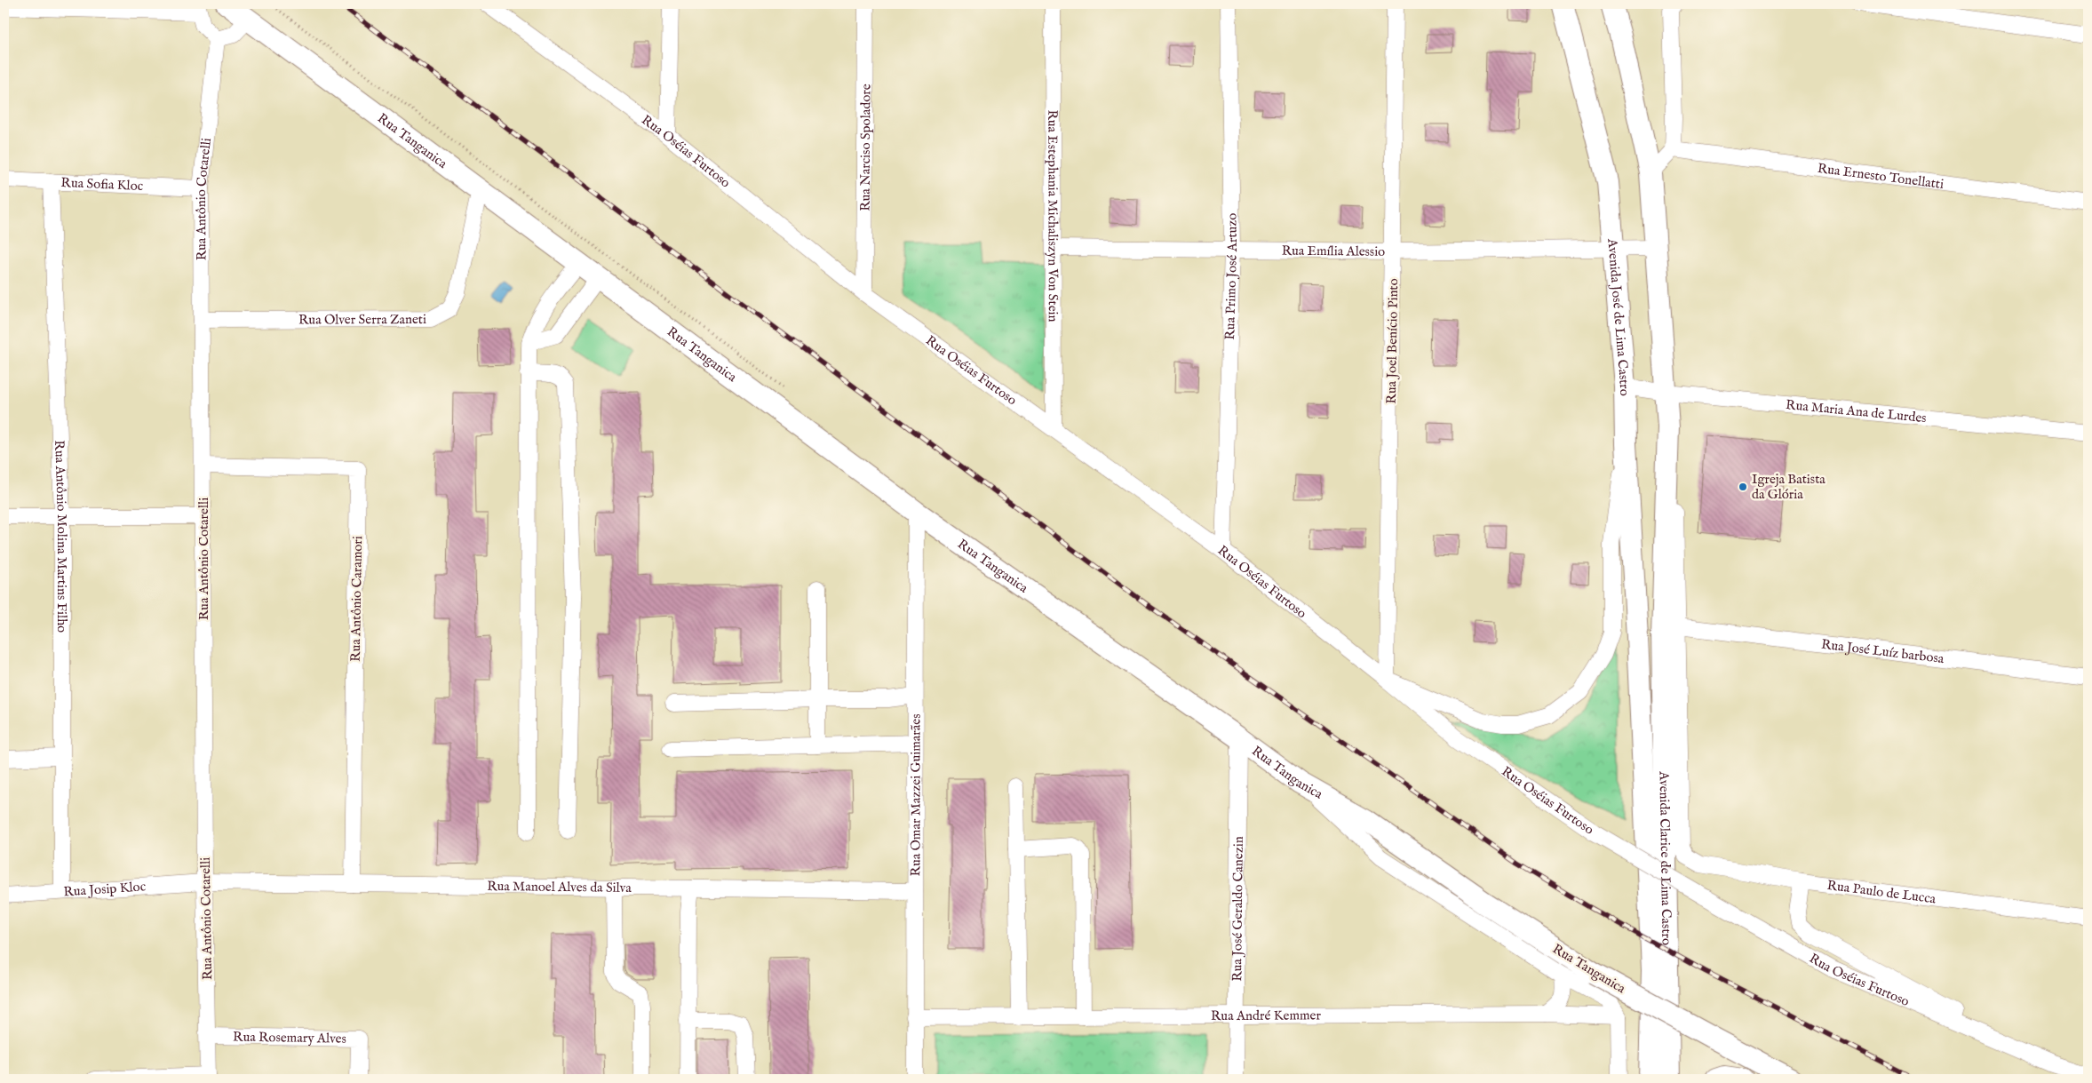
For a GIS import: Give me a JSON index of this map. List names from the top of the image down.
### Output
{
  "streets": {
    "street": [
      "Rua Tanganica",
      "Rua Narciso Spoladore",
      "Rua Oséias Furtoso",
      "Rua Ernesto Tonellatti",
      "Rua Sofia Kloc",
      "Rua Antônio Cotarelli",
      "Rua Estephania Michaliszyn Von Stein",
      "Rua Emília Alessio",
      "Rua Primo José Artuzo",
      "Avenida José de Lima Castro",
      "Rua Olver Serra Zaneti",
      "Rua Joel Benício Pinto",
      "Rua Maria Ana de Lurdes",
      "Rua Antônio Molina Martins Filho",
      "Rua Antônio Caramori",
      "Rua José Luíz barbosa",
      "Rua Omar Mazzei Guimarães",
      "Avenida Clarice de Lima Castro",
      "Rua Manoel Alves da Silva",
      "Rua Josip Kloc",
      "Rua Paulo de Lucca",
      "Rua José Geraldo Canezin",
      "Rua André Kemmer",
      "Rua Rosemary Alves"
    ]
  },
  "crossings": [
    ["Rua Tanganica", "Rua Olver Serra Zaneti"],
    ["Rua Tanganica", "Rua Omar Mazzei Guimarães"],
    ["Rua Tanganica", "Rua José Geraldo Canezin"],
    ["Rua Narciso Spoladore", "Rua Oséias Furtoso"],
    ["Rua Oséias Furtoso", "Rua Estephania Michaliszyn Von Stein"],
    ["Rua Oséias Furtoso", "Rua Primo José Artuzo"],
    ["Rua Oséias Furtoso", "Rua Joel Benício Pinto"],
    ["Rua Sofia Kloc", "Rua Antônio Cotarelli"],
    ["Rua Sofia Kloc", "Rua Antônio Molina Martins Filho"],
    ["Rua Antônio Cotarelli", "Rua Olver Serra Zaneti"],
    ["Rua Antônio Cotarelli", "Rua Antônio Caramori"],
    ["Rua Antônio Cotarelli", "Rua Manoel Alves da Silva"],
    ["Rua Antônio Cotarelli", "Rua Josip Kloc"],
    ["Rua Antônio Cotarelli", "Rua Rosemary Alves"],
    ["Rua Estephania Michaliszyn Von Stein", "Rua Emília Alessio"],
    ["Rua Emília Alessio", "Rua Primo José Artuzo"],
    ["Rua Emília Alessio", "Avenida José de Lima Castro"],
    ["Rua Emília Alessio", "Rua Joel Benício Pinto"],
    ["Avenida José de Lima Castro", "Rua Maria Ana de Lurdes"],
    ["Avenida José de Lima Castro", "Avenida Clarice de Lima Castro"],
    ["Rua Antônio Molina Martins Filho", "Rua Josip Kloc"],
    ["Rua Antônio Caramori", "Rua Manoel Alves da Silva"],
    ["Rua José Luíz barbosa", "Avenida Clarice de Lima Castro"],
    ["Rua José Luíz barbosa", "Rua Paulo de Lucca"],
    ["Rua Omar Mazzei Guimarães", "Rua Manoel Alves da Silva"],
    ["Rua Omar Mazzei Guimarães", "Rua André Kemmer"],
    ["Avenida Clarice de Lima Castro", "Rua Paulo de Lucca"],
    ["Rua Manoel Alves da Silva", "Rua Josip Kloc"],
    ["Rua José Geraldo Canezin", "Rua André Kemmer"]
  ],
  "places": ["Igreja Batista da Glória"]
}
